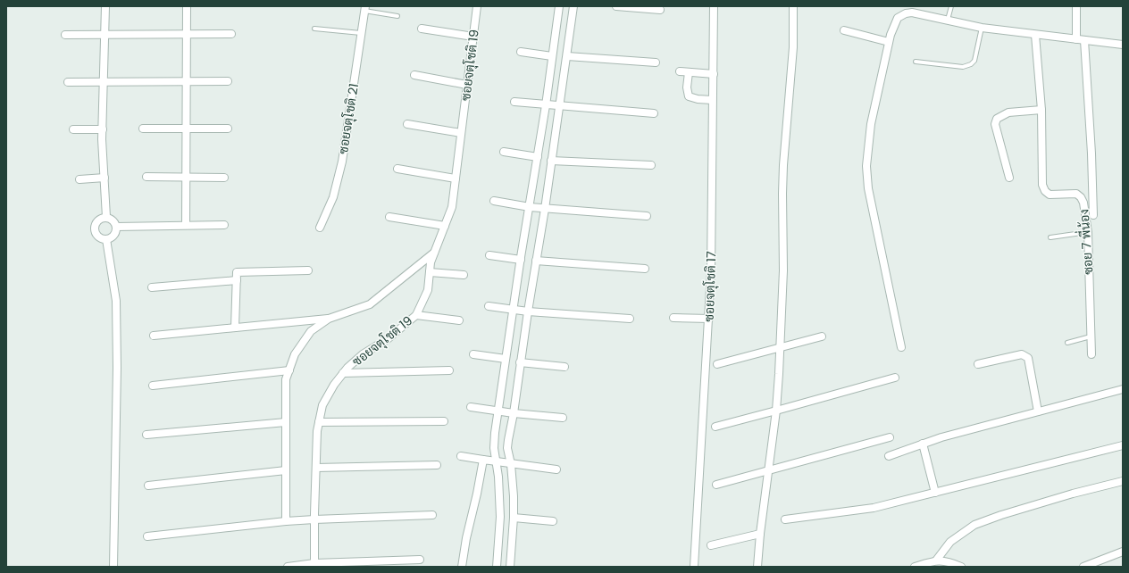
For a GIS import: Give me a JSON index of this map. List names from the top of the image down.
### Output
{
  "streets": {
    "street": [
      "ซอยจตุโชติ 19",
      "ซอยจตุโชติ 21",
      "ซอย 7 พี่น้อง",
      "ซอยจตุโชติ 17"
    ]
  }
}
